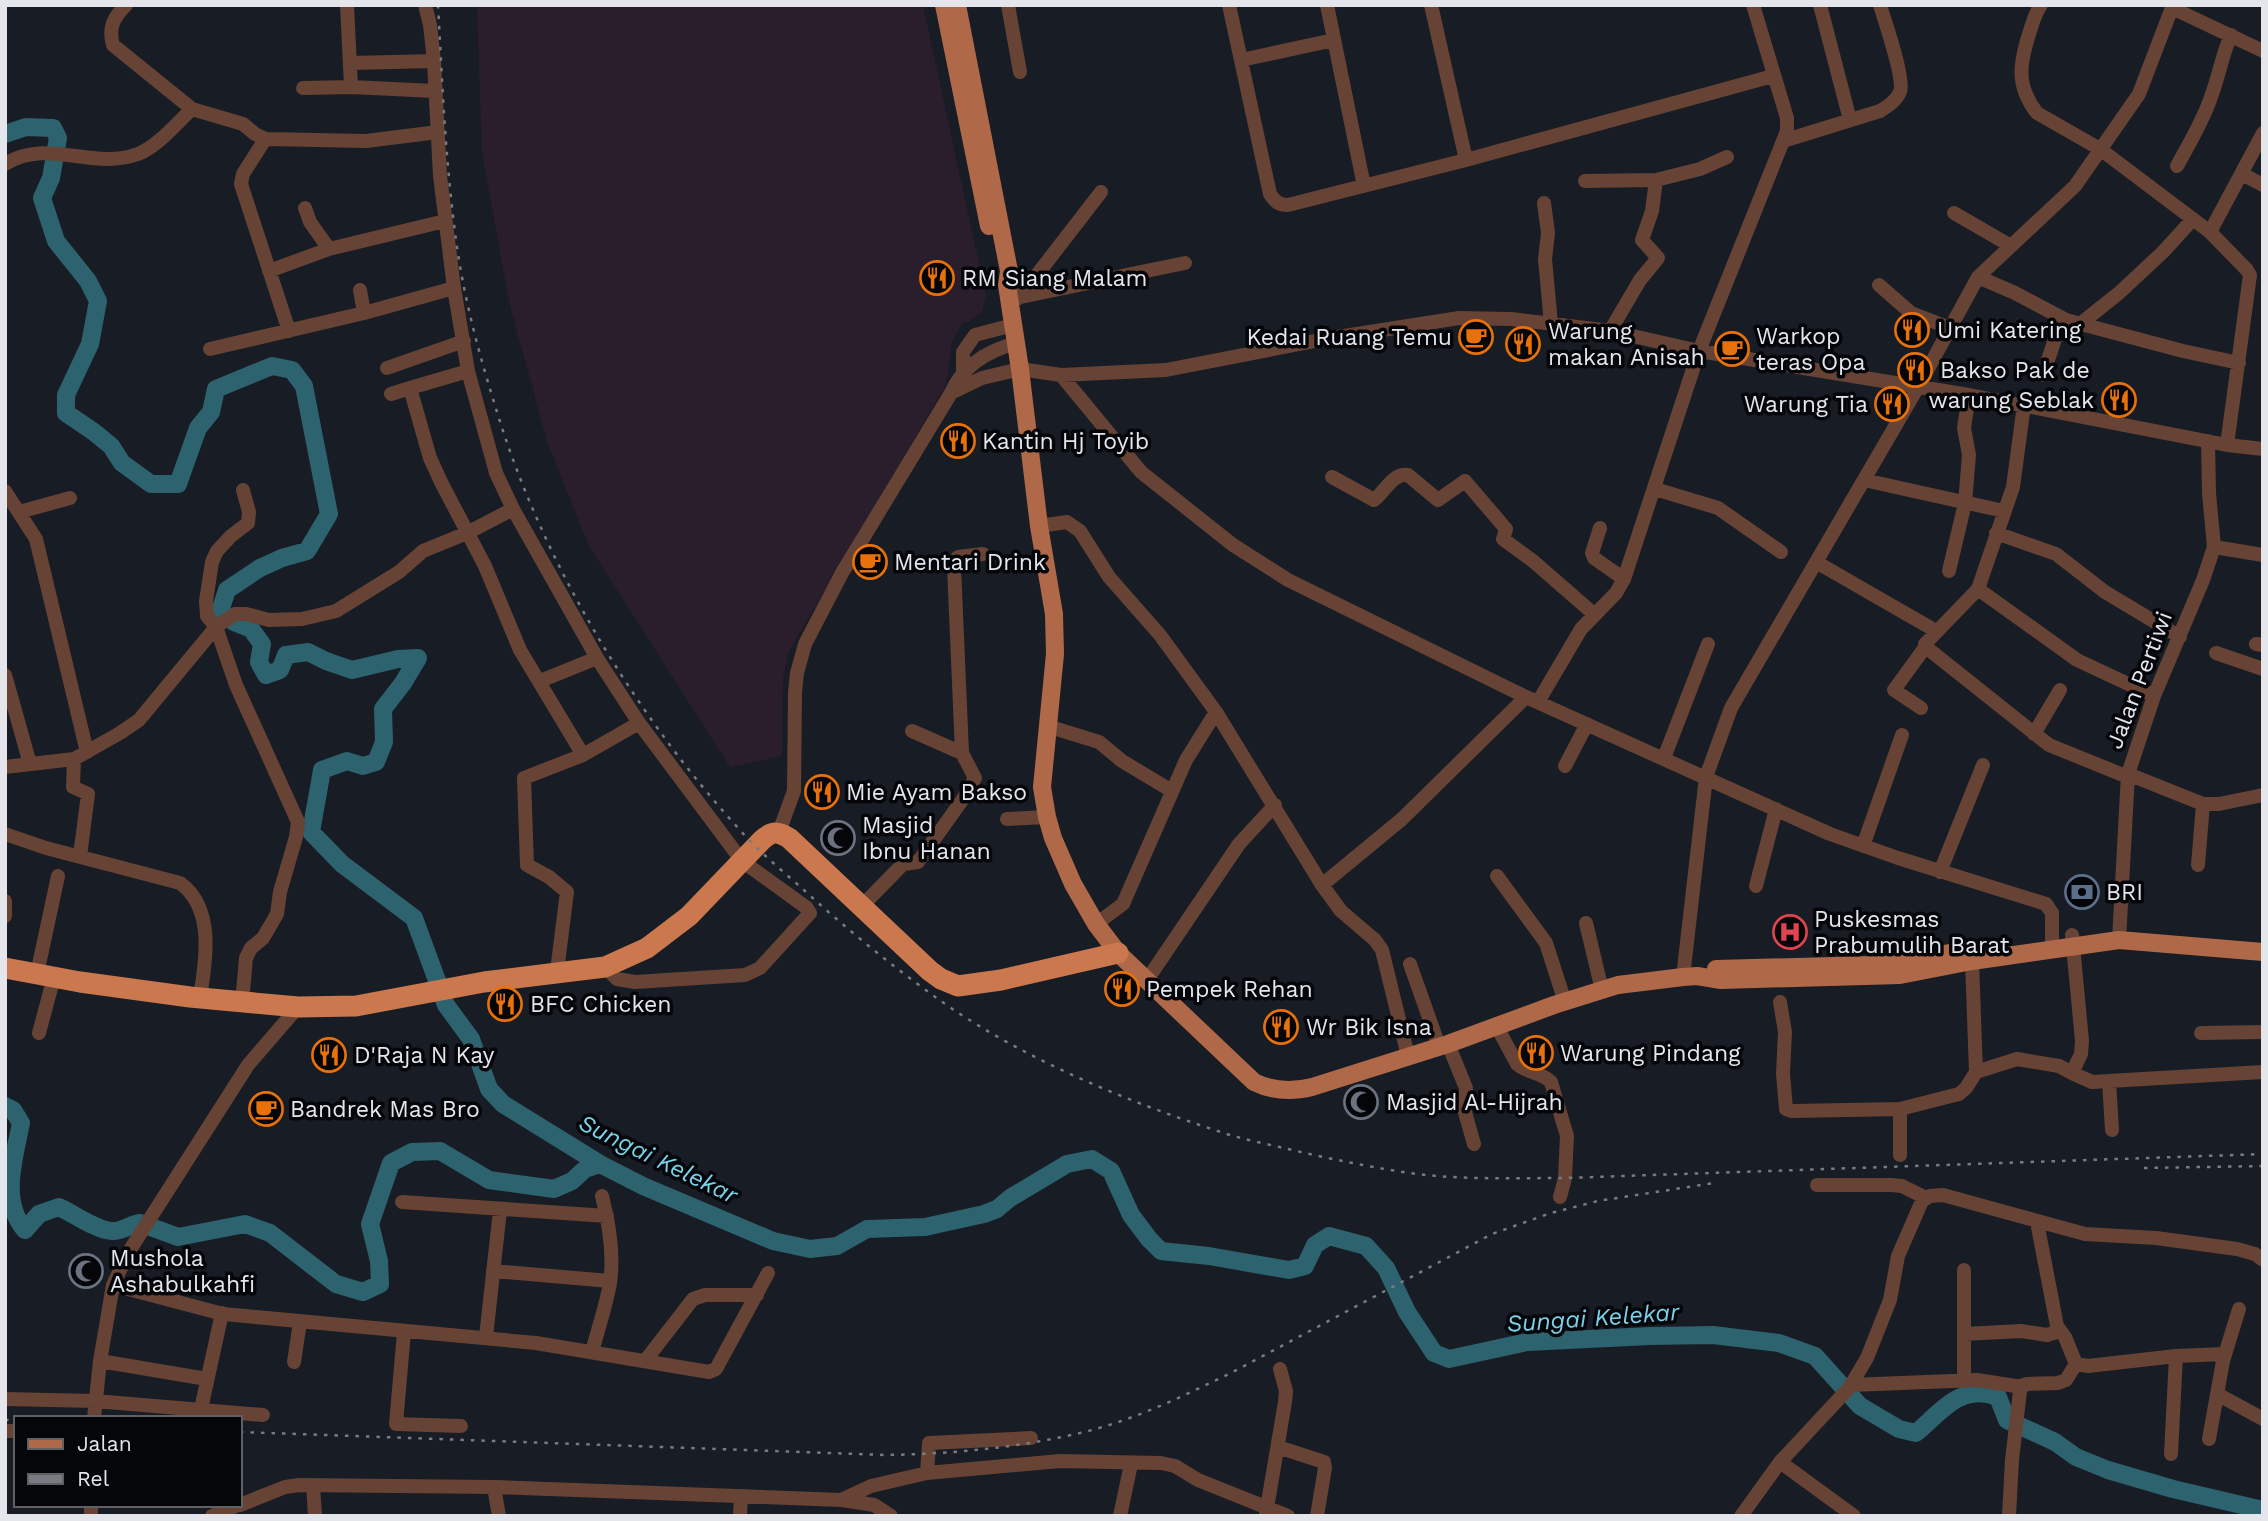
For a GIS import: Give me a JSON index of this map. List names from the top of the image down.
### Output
{
  "streets": {
    "street": ["Jalan Pertiwi"]
  },
  "water": ["Sungai Kelekar"],
  "places": {
    "restaurant": [
      "RM Siang Malam",
      "Umi Katering",
      "Warung makan Anisah",
      "Bakso Pak de",
      "warung Seblak",
      "Warung Tia",
      "Kantin Hj Toyib",
      "Mie Ayam Bakso",
      "Pempek Rehan",
      "BFC Chicken",
      "Wr Bik Isna",
      "Warung Pindang",
      "D'Raja N Kay"
    ],
    "cafe": [
      "Kedai Ruang Temu",
      "Warkop teras Opa",
      "Mentari Drink",
      "Bandrek Mas Bro"
    ],
    "mosque": ["Masjid Ibnu Hanan", "Masjid Al-Hijrah", "Mushola Ashabulkahfi"],
    "bank": ["BRI"],
    "hospital": ["Puskesmas Prabumulih Barat"]
  },
  "legend": ["Jalan", "Rel"]
}
